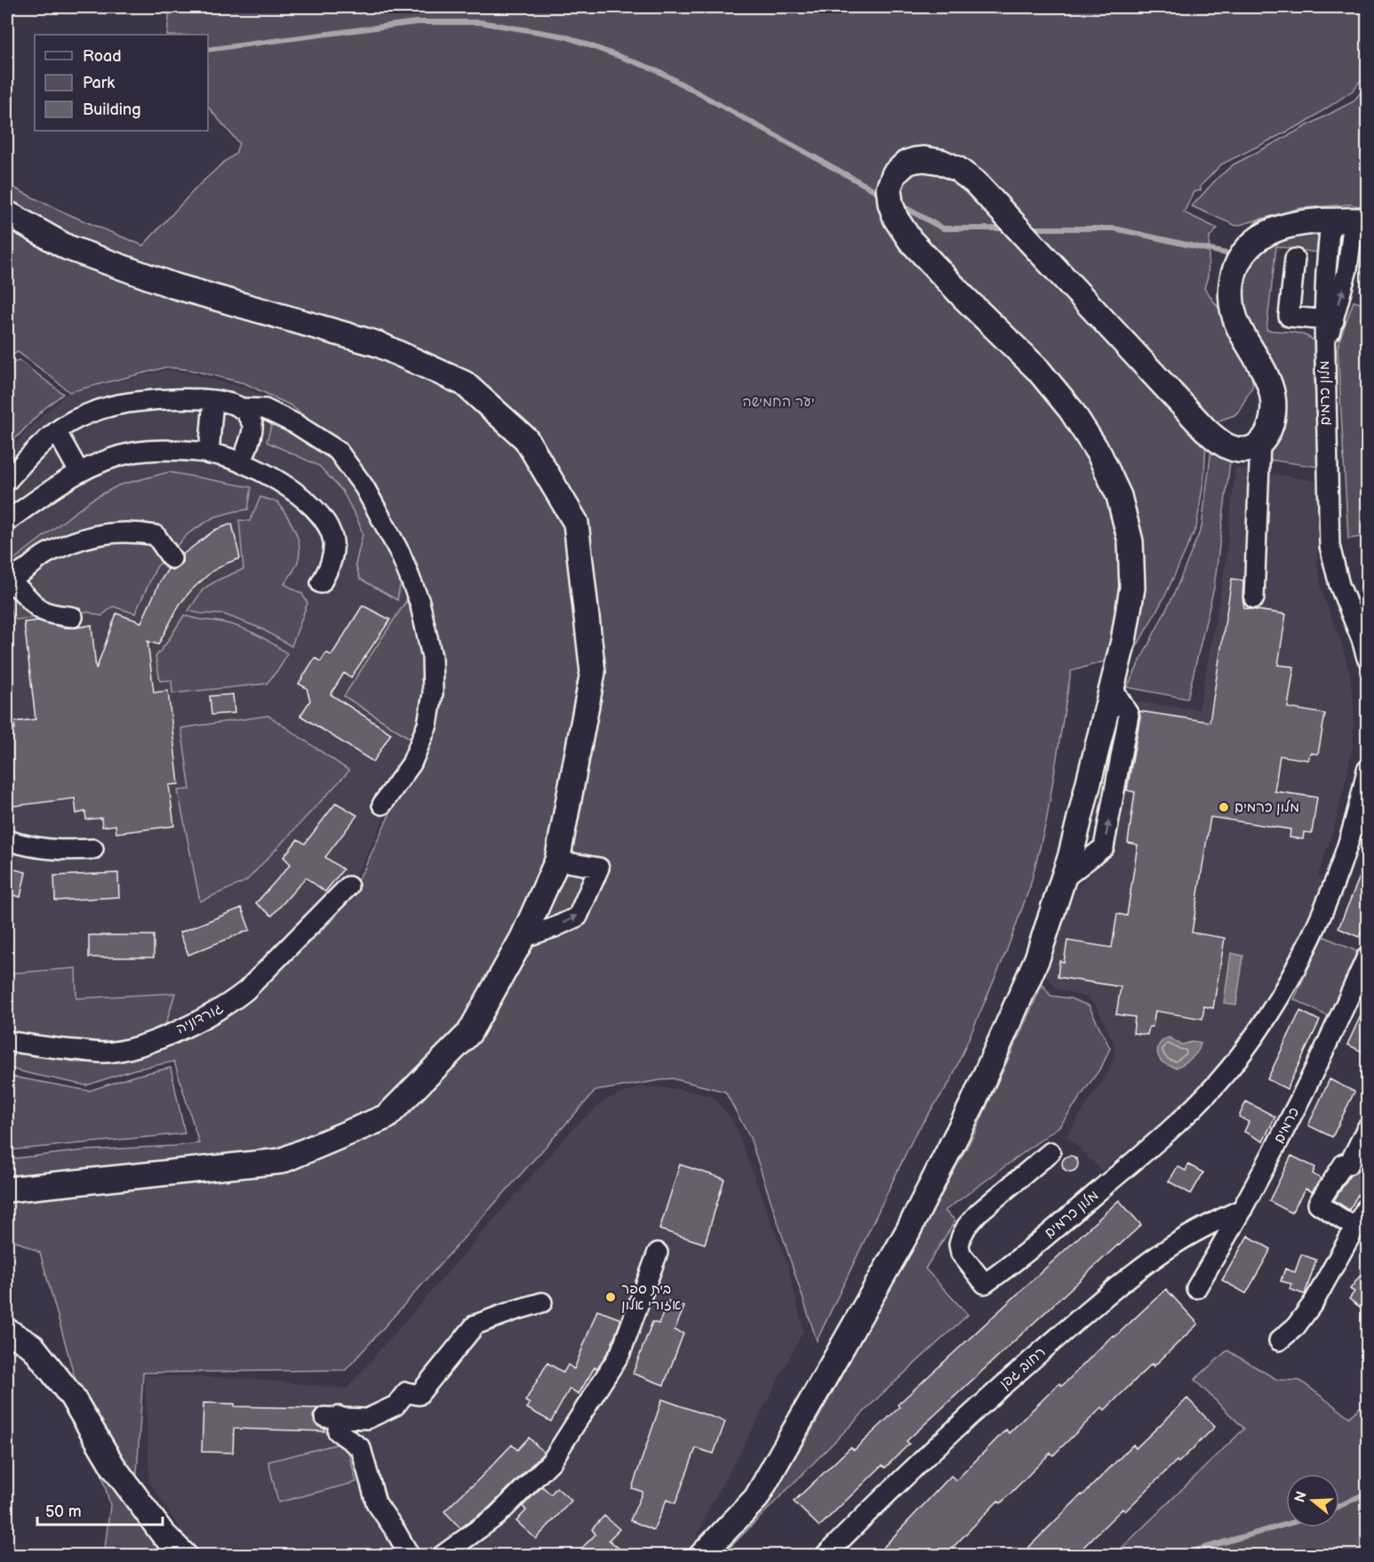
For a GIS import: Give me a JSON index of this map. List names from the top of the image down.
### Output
{
  "streets": {
    "street": [
      "מלון כרמים",
      "גורדוניה",
      "כרמים",
      "רחוב גפן"
    ]
  },
  "crossings": [
    ["כרמים", "רחוב גפן"]
  ],
  "parks": ["יער החמישה"],
  "places": ["מלון כרמים", "בית ספר אזורי אלון"],
  "legend": ["Road", "Park", "Building"],
  "scale_bar": "50 m",
  "north": "left"
}
